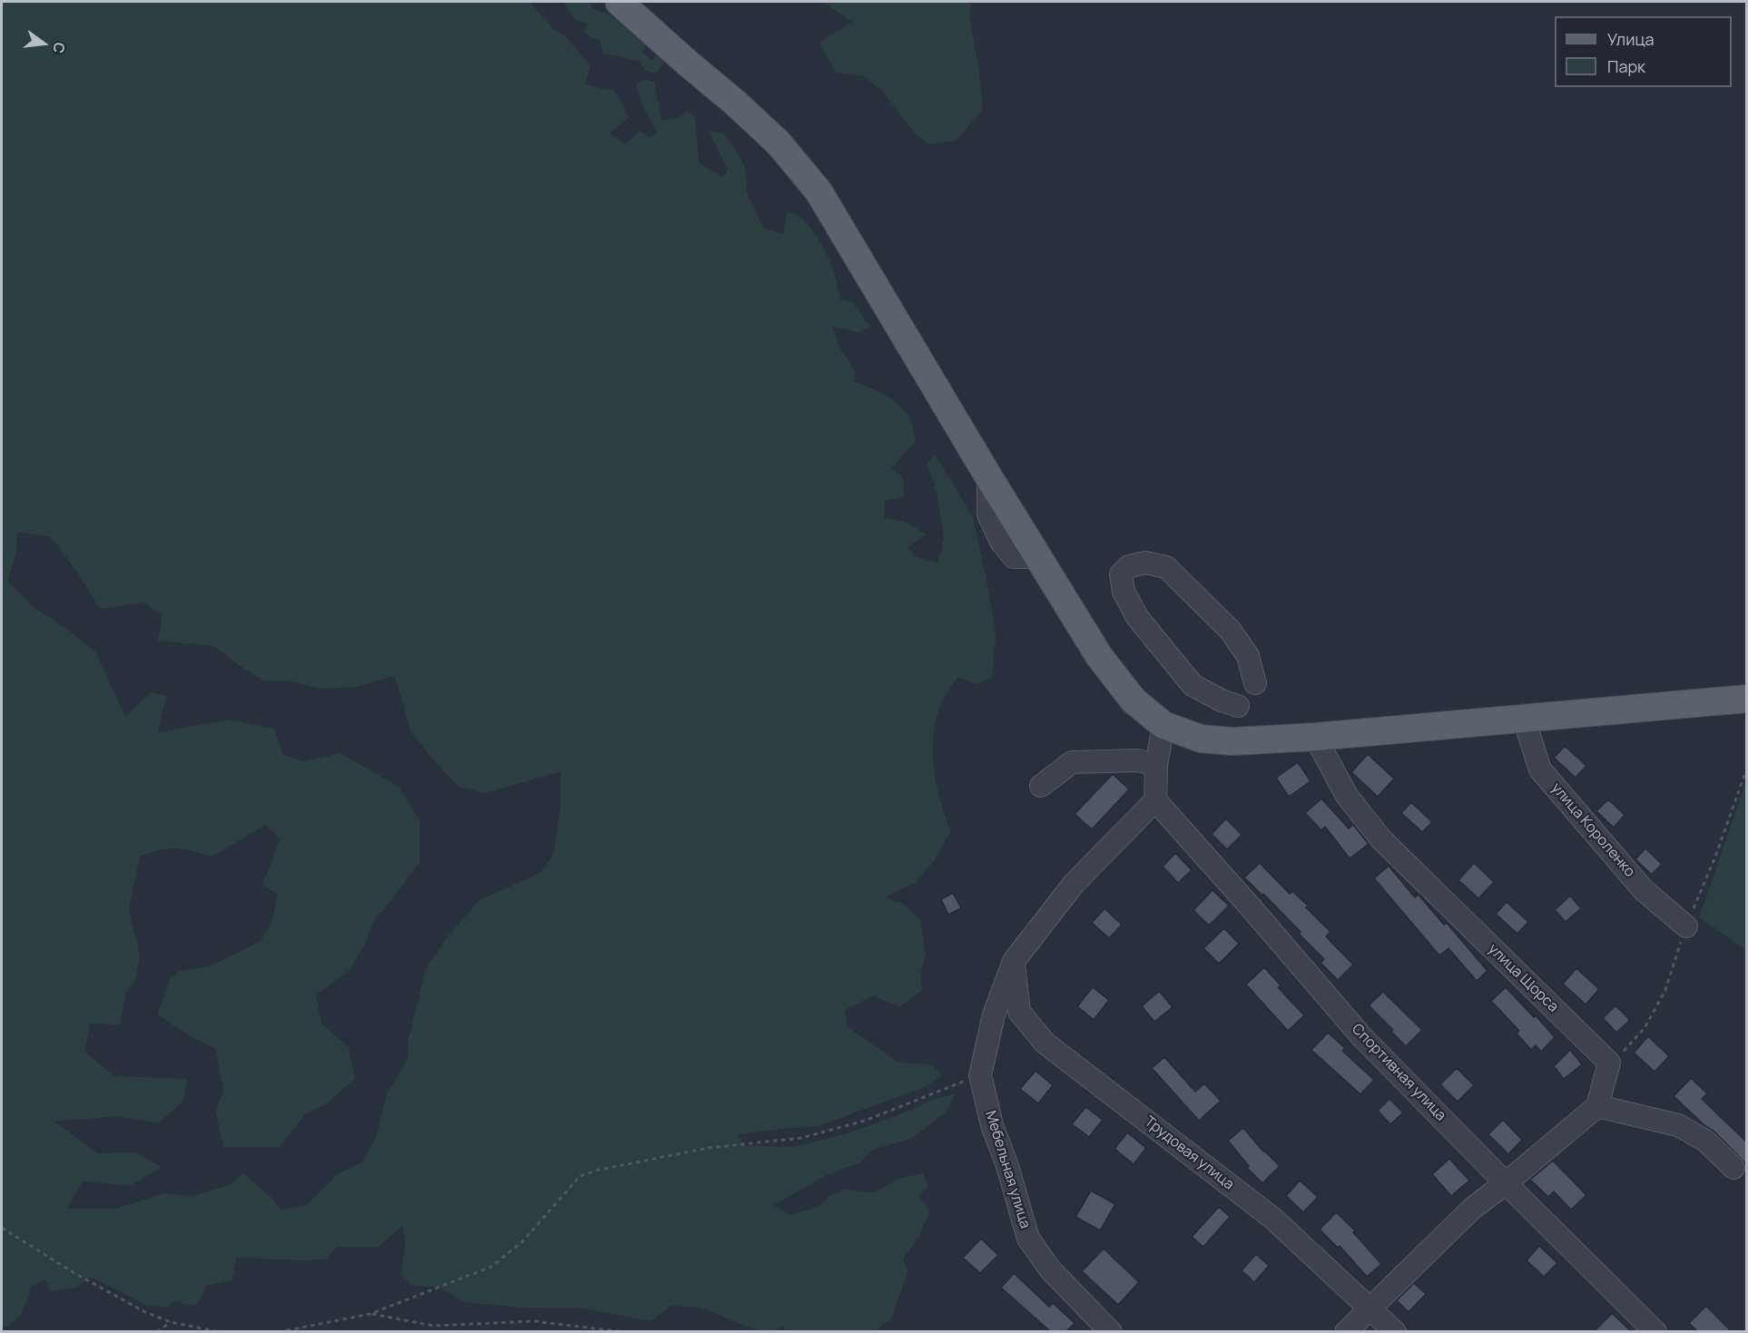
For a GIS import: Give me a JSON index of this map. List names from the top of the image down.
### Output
{
  "streets": {
    "street": [
      "улица Короленко",
      "улица Щорса",
      "Спортивная улица",
      "Трудовая улица",
      "Мебельная улица"
    ]
  },
  "legend": ["Улица", "Парк"],
  "north": "right"
}
